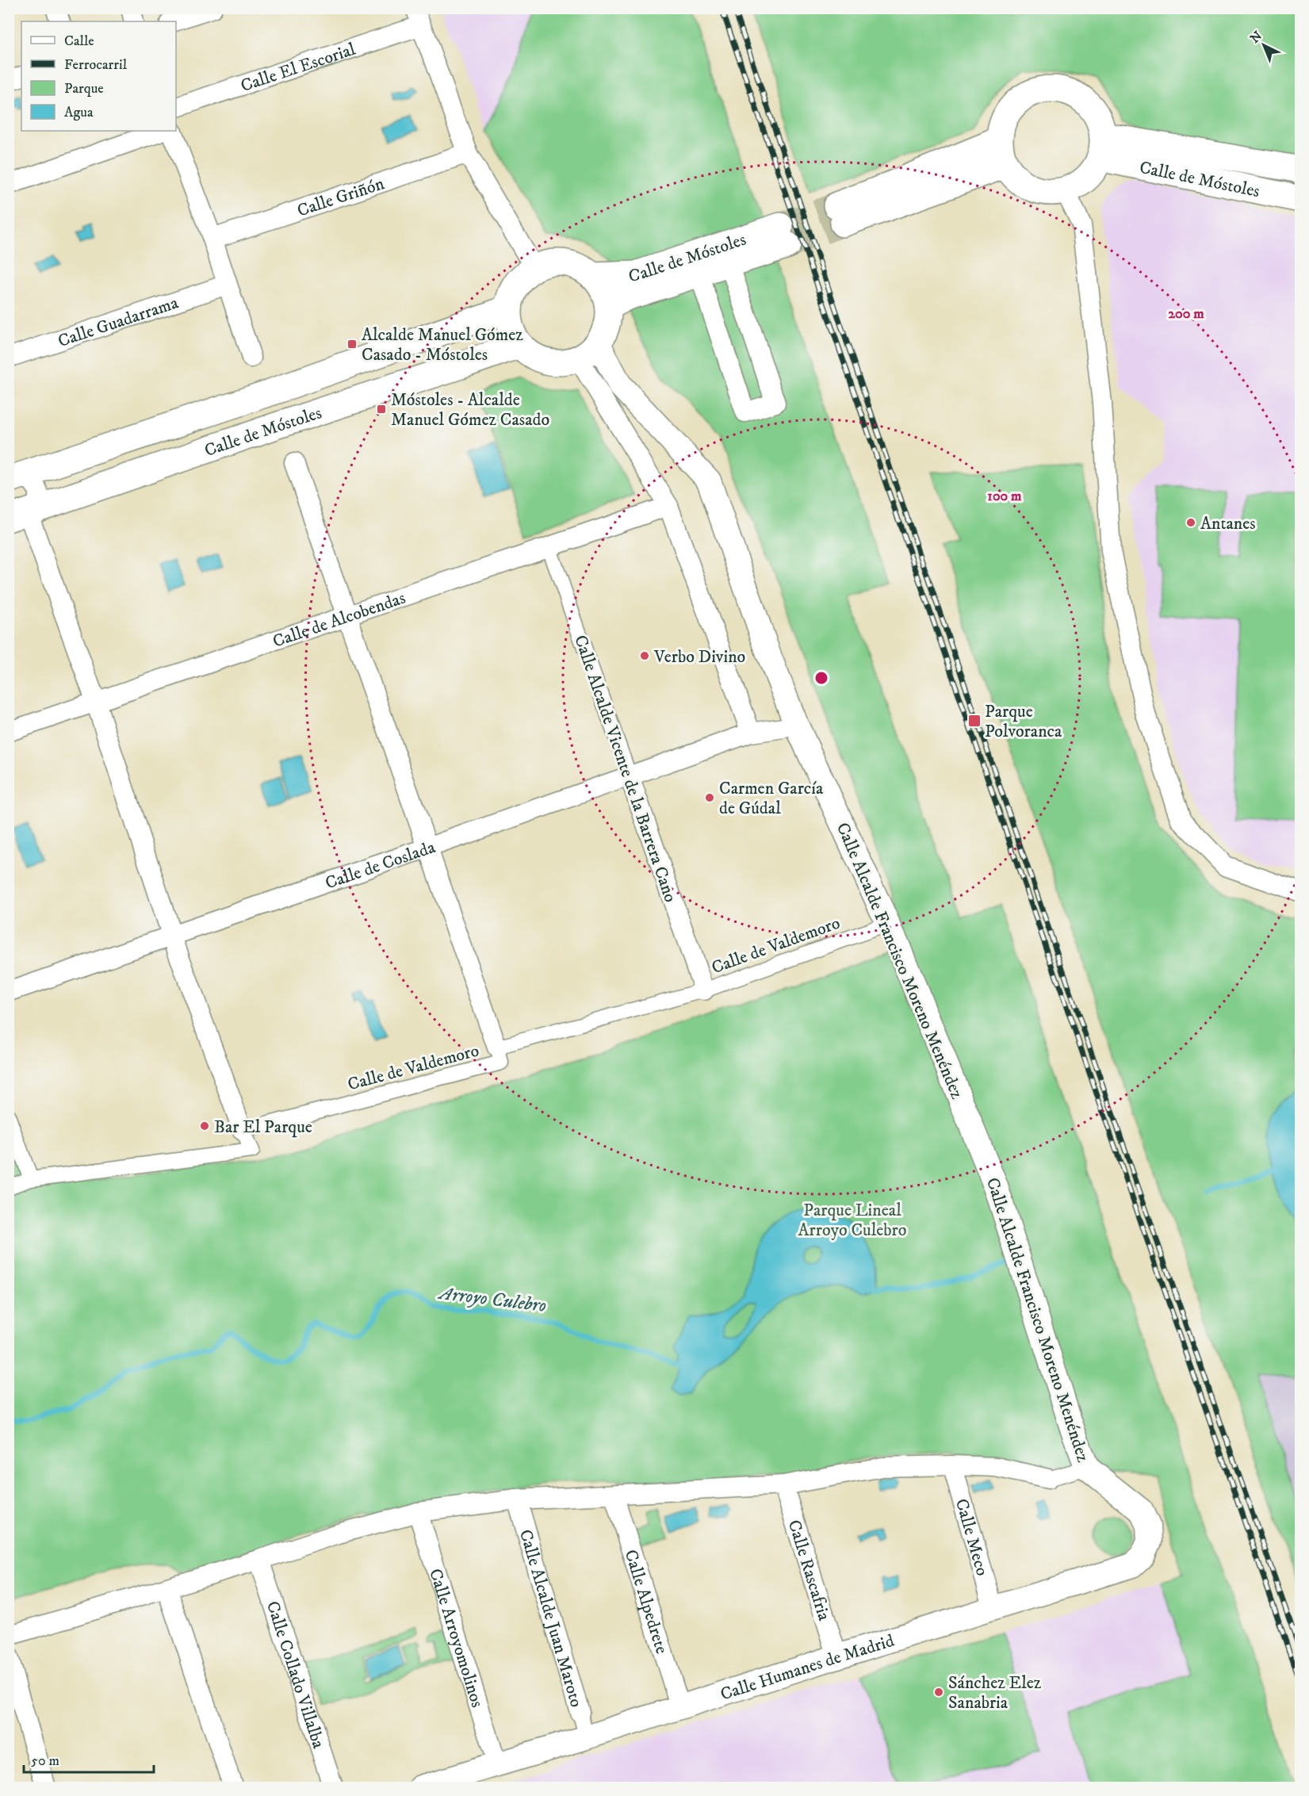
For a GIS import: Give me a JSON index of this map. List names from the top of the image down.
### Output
{
  "streets": {
    "main road": ["Calle de Móstoles"],
    "street": [
      "Calle El Escorial",
      "Calle Griñón",
      "Calle Guadarrama",
      "Calle de Alcobendas",
      "Calle Alcalde Vicente de la Barrera Cano",
      "Calle de Coslada",
      "Calle de Valdemoro",
      "Calle Alcalde Francisco Moreno Menéndez",
      "Calle Meco",
      "Calle Rascafria",
      "Calle Alpedrete",
      "Calle Alcalde Juan Maroto",
      "Calle Arroyomolinos",
      "Calle Humanes de Madrid",
      "Calle Collado Villalba"
    ]
  },
  "crossings": [
    ["Calle de Móstoles", "Calle Alcalde Francisco Moreno Menéndez"],
    ["Calle de Alcobendas", "Calle Alcalde Vicente de la Barrera Cano"],
    ["Calle Alcalde Vicente de la Barrera Cano", "Calle de Coslada"],
    ["Calle Alcalde Vicente de la Barrera Cano", "Calle de Valdemoro"],
    ["Calle de Coslada", "Calle Alcalde Francisco Moreno Menéndez"],
    ["Calle de Valdemoro", "Calle Alcalde Francisco Moreno Menéndez"],
    ["Calle Alcalde Francisco Moreno Menéndez", "Calle Humanes de Madrid"],
    ["Calle Meco", "Calle Humanes de Madrid"],
    ["Calle Rascafria", "Calle Humanes de Madrid"],
    ["Calle Alpedrete", "Calle Humanes de Madrid"],
    ["Calle Alcalde Juan Maroto", "Calle Humanes de Madrid"],
    ["Calle Arroyomolinos", "Calle Humanes de Madrid"]
  ],
  "water": ["Arroyo Culebro"],
  "parks": ["Parque Lineal Arroyo Culebro"],
  "places": {
    "transit": ["Alcalde Manuel Gómez Casado - Móstoles", "Móstoles - Alcalde Manuel Gómez Casado", "Parque Polvoranca"],
    "other": [
      "Antanes",
      "Verbo Divino",
      "Carmen García de Gúdal",
      "Bar El Parque",
      "Sánchez Elez Sanabria"
    ]
  },
  "legend": [
    "Calle",
    "Ferrocarril",
    "Parque",
    "Agua"
  ],
  "scale_bar": "50 m",
  "north": "top left",
  "rings": ["200 m", "100 m"]
}
